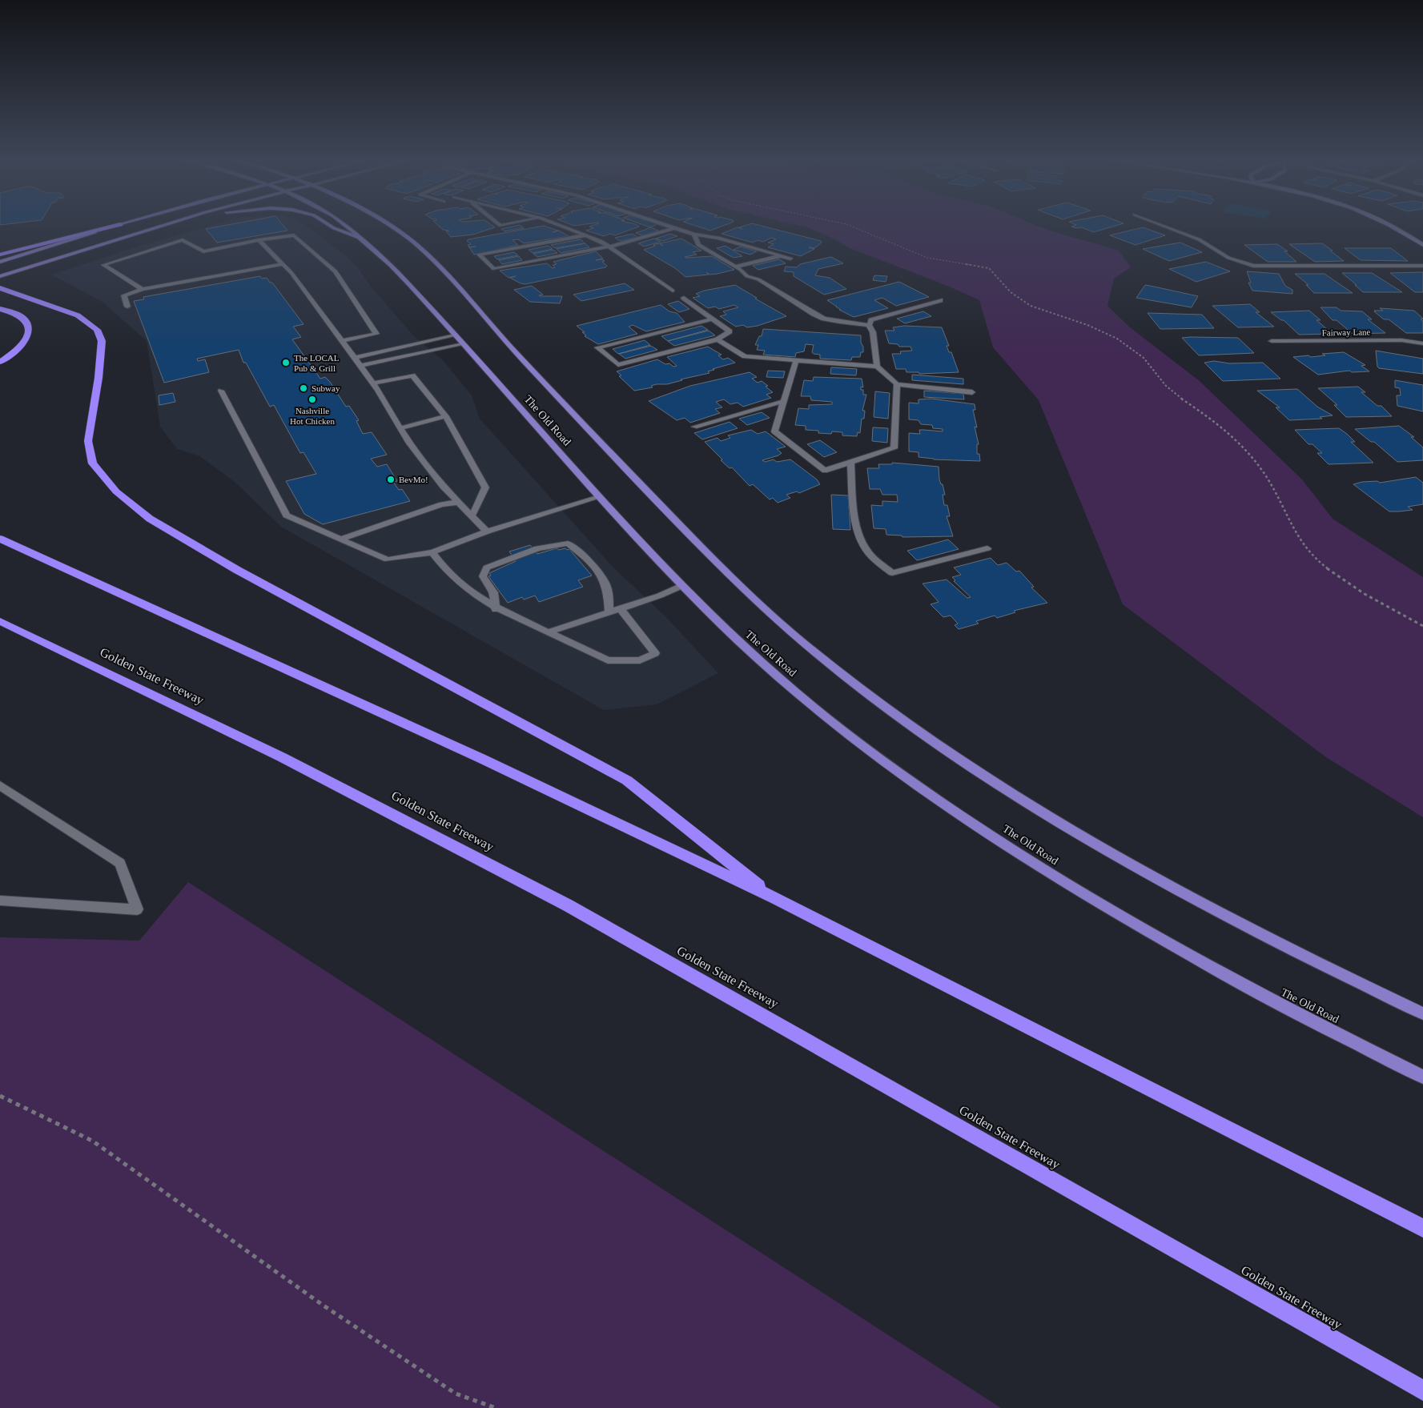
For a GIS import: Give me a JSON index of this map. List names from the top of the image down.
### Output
{
  "streets": {
    "highway": ["Golden State Freeway"],
    "main road": ["The Old Road"],
    "street": ["Fairway Lane"]
  },
  "places": [
    "The LOCAL Pub & Grill",
    "Subway",
    "Nashville Hot Chicken",
    "BevMo!"
  ]
}
